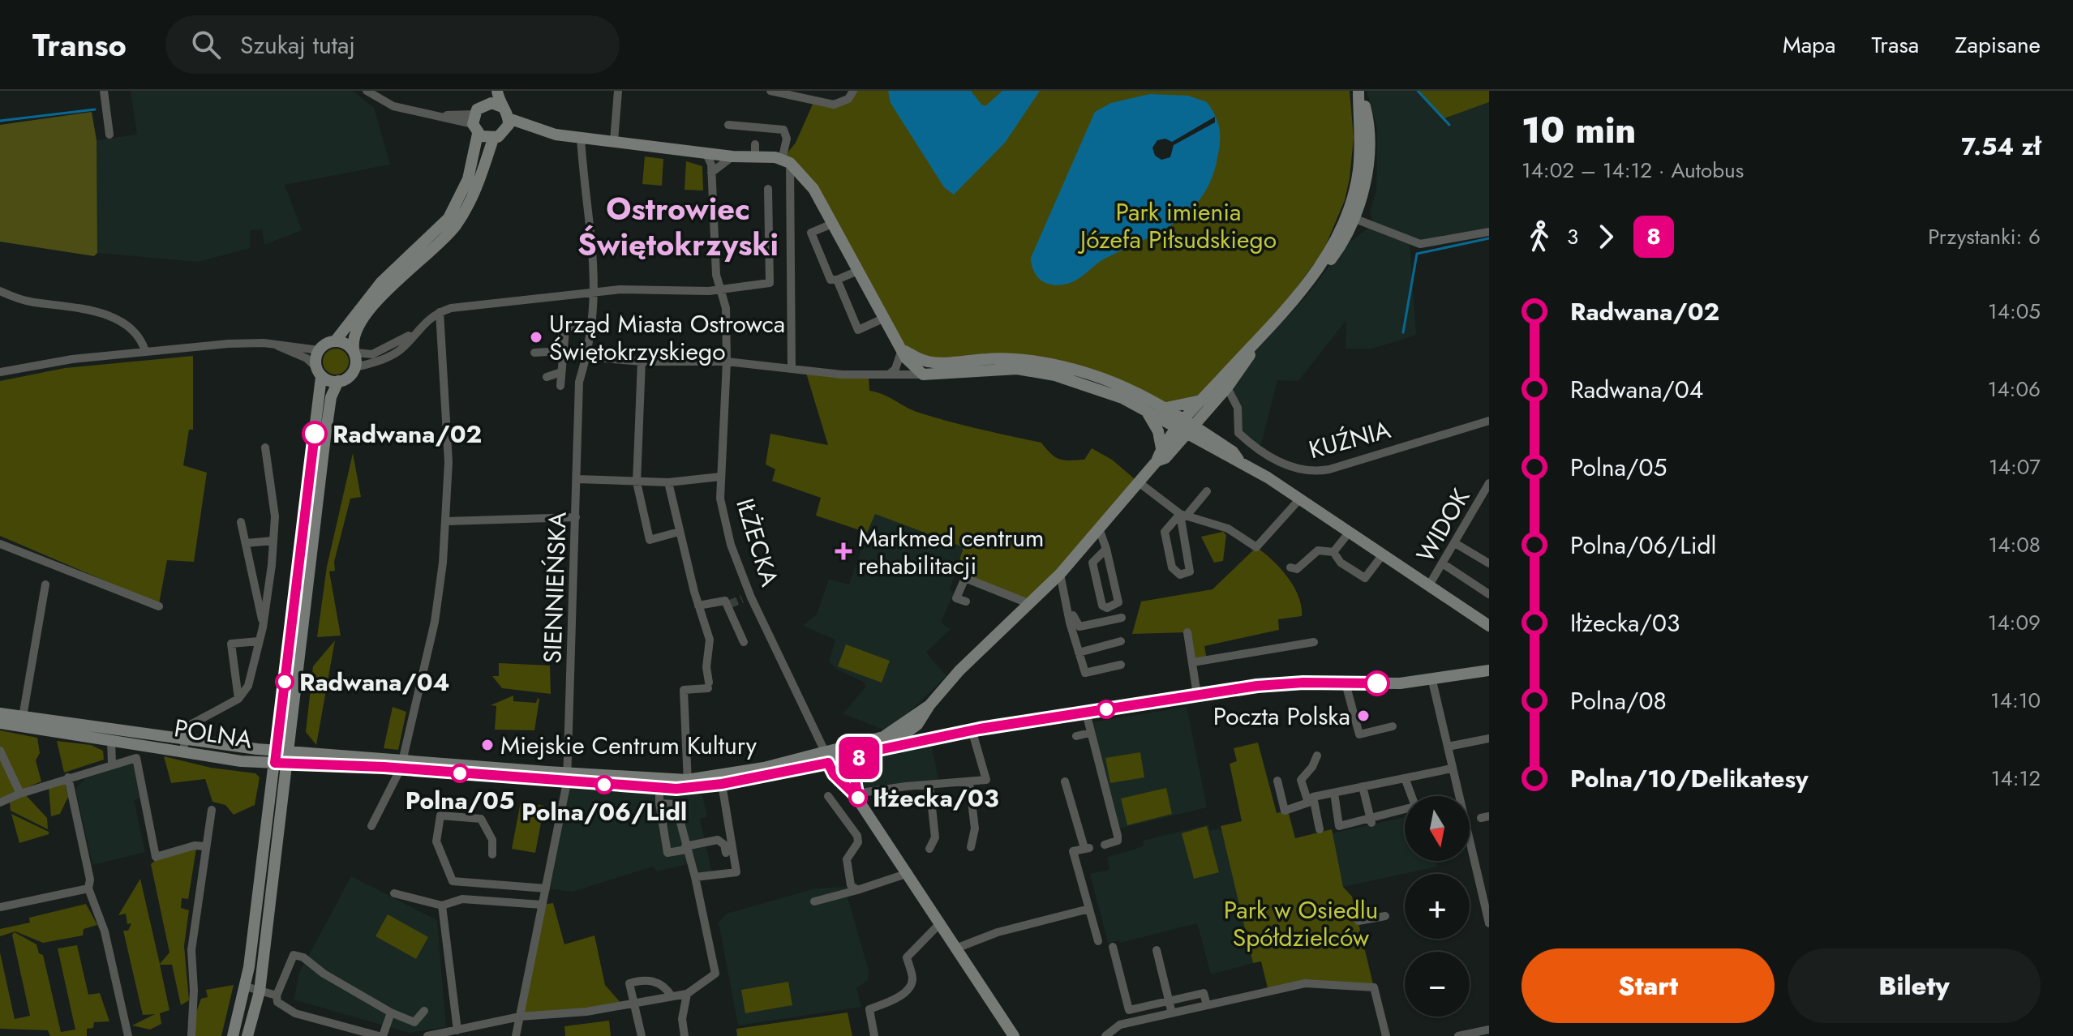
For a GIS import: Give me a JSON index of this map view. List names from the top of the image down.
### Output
{
  "streets": {
    "street": [
      "KUŹNIA",
      "WIDOK",
      "IŁŻECKA",
      "SIENNIEŃSKA",
      "POLNA"
    ]
  },
  "crossings": [
    ["IŁŻECKA", "POLNA"],
    ["SIENNIEŃSKA", "POLNA"]
  ],
  "districts": ["Ostrowiec Świętokrzyski"],
  "parks": ["Park imienia Józefa Piłsudskiego", "Park w Osiedlu Spółdzielców"],
  "places": {
    "other": [
      "Urząd Miasta Ostrowca Świętokrzyskiego",
      "Radwana/02",
      "Radwana/04",
      "Poczta Polska",
      "Miejskie Centrum Kultury",
      "Polna/05",
      "Polna/06/Lidl",
      "Iłżecka/03"
    ],
    "health": ["Markmed centrum rehabilitacji"]
  },
  "lines": ["bus line 8"],
  "north": "bottom",
  "page": {
    "header": "Transo",
    "search": "Szukaj tutaj",
    "nav": ["Mapa", "Trasa", "Zapisane"],
    "on_map": "8",
    "heading": ["10 min", "14:02 – 14:12 · Autobus", "7.54 zł"],
    "legs": ["3", "8", "Przystanki: 6"],
    "list": [
      {
        "name": "Radwana/02",
        "value": "14:05"
      },
      {
        "name": "Radwana/04",
        "value": "14:06"
      },
      {
        "name": "Polna/05",
        "value": "14:07"
      },
      {
        "name": "Polna/06/Lidl",
        "value": "14:08"
      },
      {
        "name": "Iłżecka/03",
        "value": "14:09"
      },
      {
        "name": "Polna/08",
        "value": "14:10"
      },
      {
        "name": "Polna/10/Delikatesy",
        "value": "14:12"
      }
    ],
    "map_buttons": ["+", "−"],
    "buttons": ["Start", "Bilety"]
  }
}
